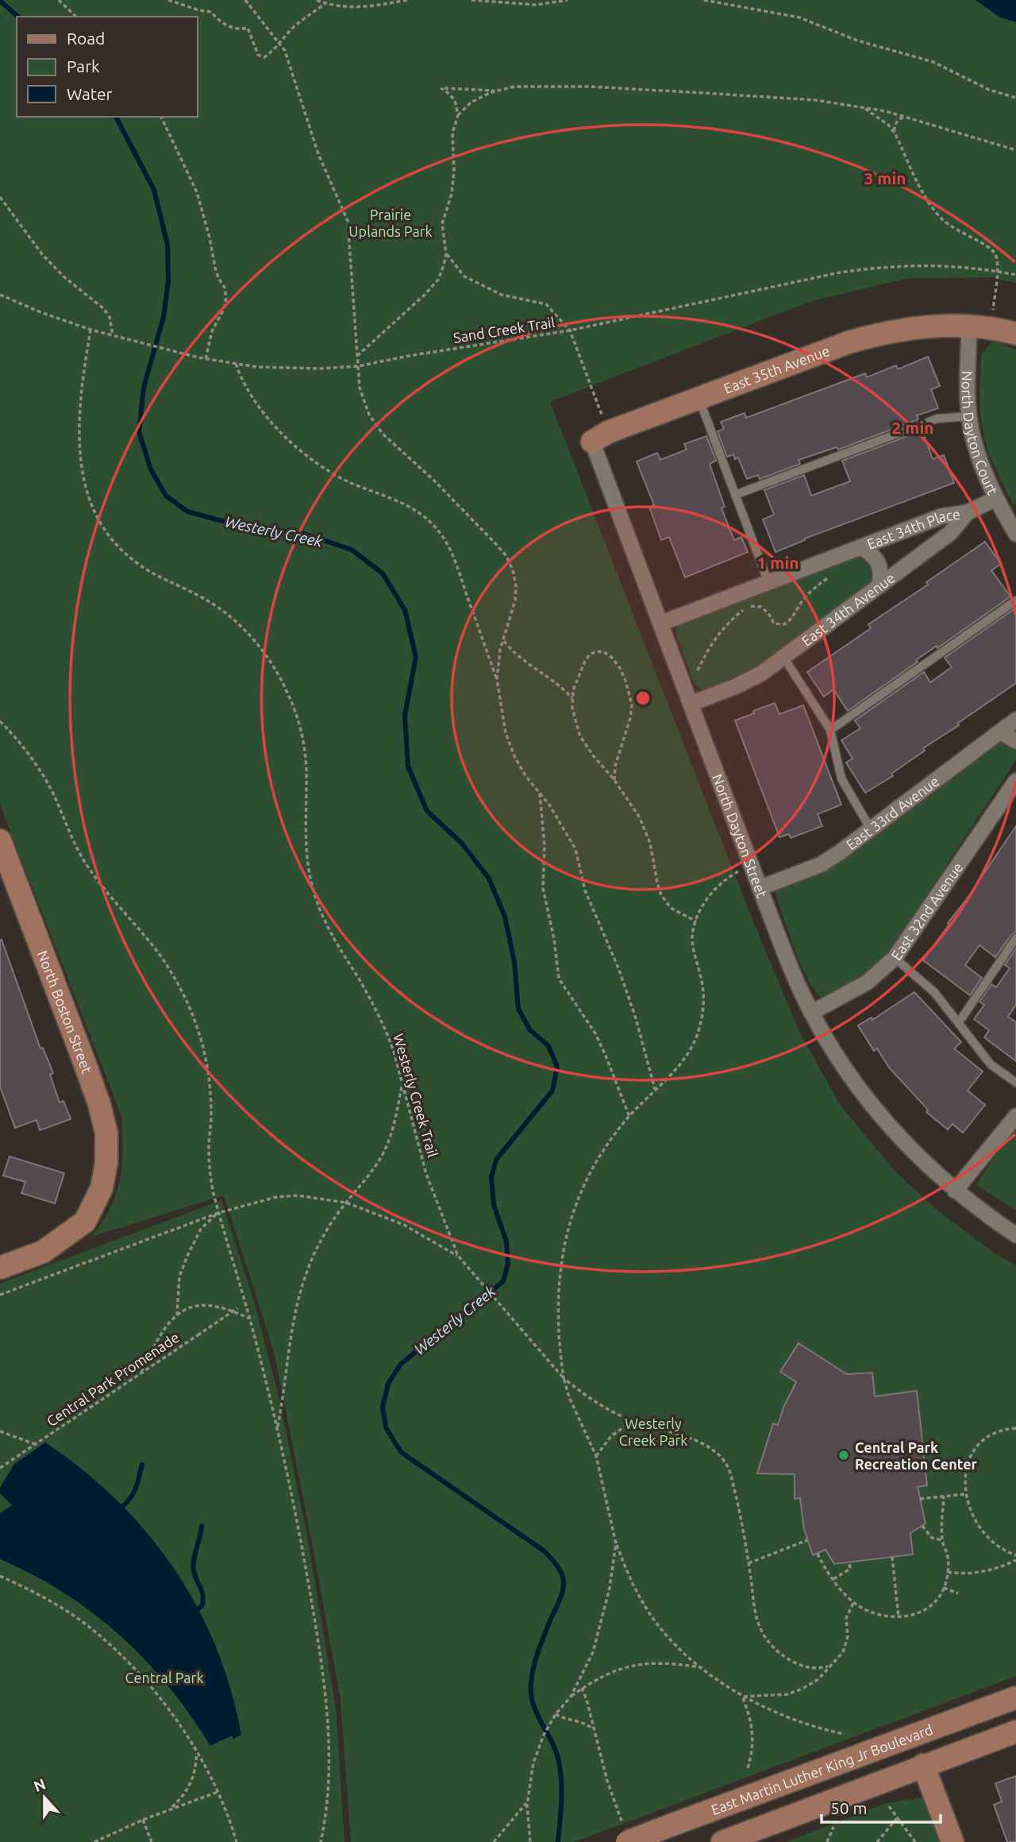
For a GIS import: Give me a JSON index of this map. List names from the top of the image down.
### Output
{
  "streets": {
    "street": [
      "East 35th Avenue",
      "North Dayton Court",
      "East 34th Place",
      "East 34th Avenue",
      "East 33rd Avenue",
      "North Dayton Street",
      "East 32nd Avenue",
      "North Boston Street",
      "East Martin Luther King Jr Boulevard"
    ],
    "path": ["Sand Creek Trail", "Westerly Creek Trail", "Central Park Promenade"]
  },
  "crossings": [
    ["Sand Creek Trail", "Westerly Creek Trail"],
    ["East 35th Avenue", "North Dayton Court"],
    ["East 35th Avenue", "North Dayton Street"],
    ["North Dayton Court", "East 34th Avenue"],
    ["East 34th Place", "East 34th Avenue"],
    ["East 34th Place", "North Dayton Street"],
    ["East 34th Avenue", "North Dayton Street"],
    ["East 33rd Avenue", "North Dayton Street"],
    ["North Dayton Street", "East 32nd Avenue"]
  ],
  "water": ["Westerly Creek"],
  "parks": ["Prairie Uplands Park", "Westerly Creek Park", "Central Park"],
  "places": ["Central Park Recreation Center"],
  "legend": ["Road", "Park", "Water"],
  "scale_bar": "50 m",
  "north": "top",
  "rings": ["3 min", "2 min", "1 min"]
}
